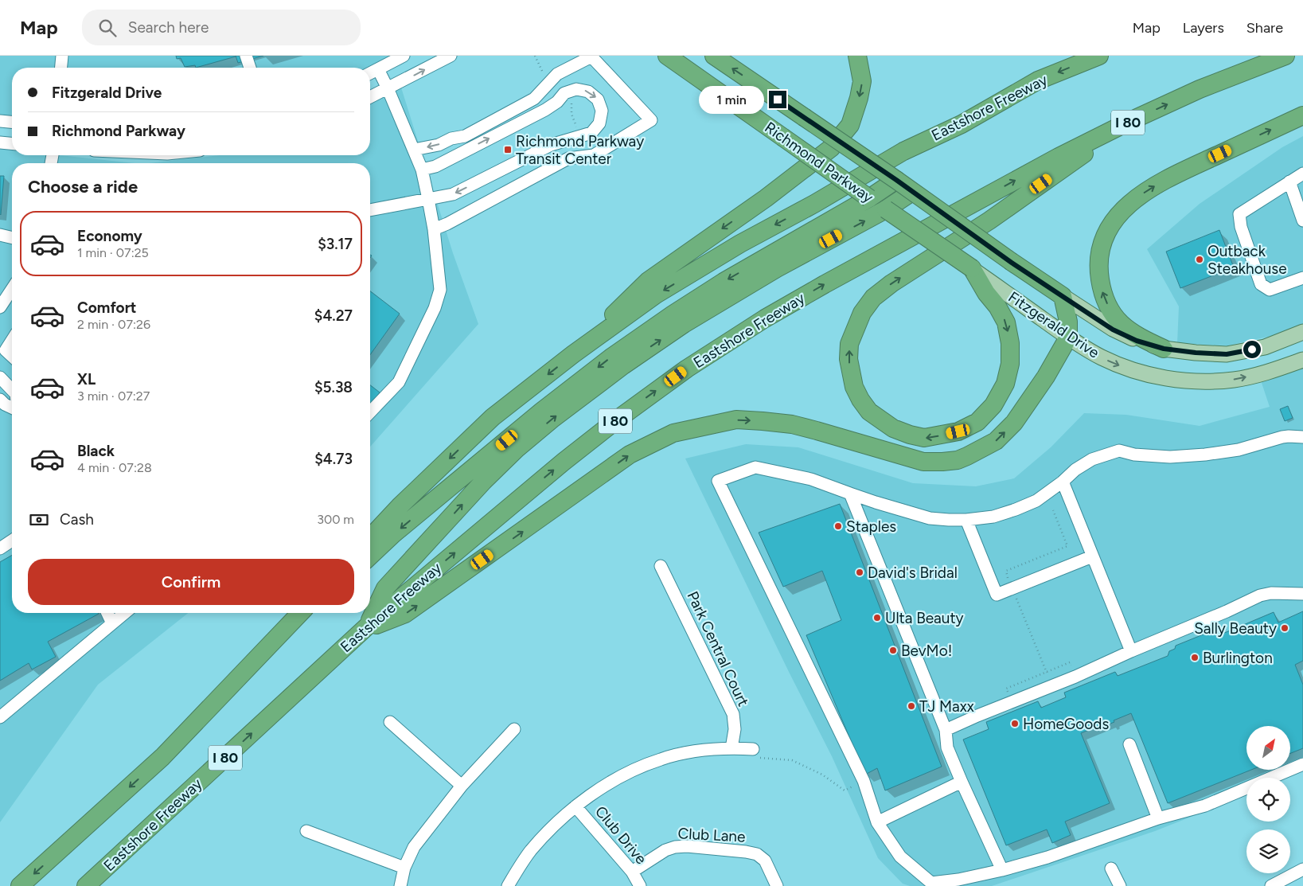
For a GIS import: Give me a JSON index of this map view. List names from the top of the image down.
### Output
{
  "streets": {
    "highway": ["Eastshore Freeway", "I 80", "Richmond Parkway"],
    "main road": ["Fitzgerald Drive"],
    "street": ["Park Central Court", "Club Drive", "Club Lane"]
  },
  "crossings": [
    ["Richmond Parkway", "Fitzgerald Drive"],
    ["Club Drive", "Club Lane"]
  ],
  "places": {
    "transit": ["Richmond Parkway Transit Center"],
    "other": [
      "Outback Steakhouse",
      "Staples",
      "David's Bridal",
      "Ulta Beauty",
      "Sally Beauty",
      "BevMo!",
      "Burlington",
      "TJ Maxx",
      "HomeGoods"
    ]
  },
  "north": "top right",
  "page": {
    "header": "Map",
    "search": "Search here",
    "nav": ["Map", "Layers", "Share"],
    "banner": ["Fitzgerald Drive", "Richmond Parkway"],
    "bubble": "1 min",
    "heading": "Choose a ride",
    "list": [
      {
        "name": "Economy",
        "note": "1 min · 07:25",
        "value": "$3.17"
      },
      {
        "name": "Comfort",
        "note": "2 min · 07:26",
        "value": "$4.27"
      },
      {
        "name": "XL",
        "note": "3 min · 07:27",
        "value": "$5.38"
      },
      {
        "name": "Black",
        "note": "4 min · 07:28",
        "value": "$4.73"
      }
    ],
    "pay": ["Cash", "300 m"],
    "buttons": "Confirm"
  }
}
